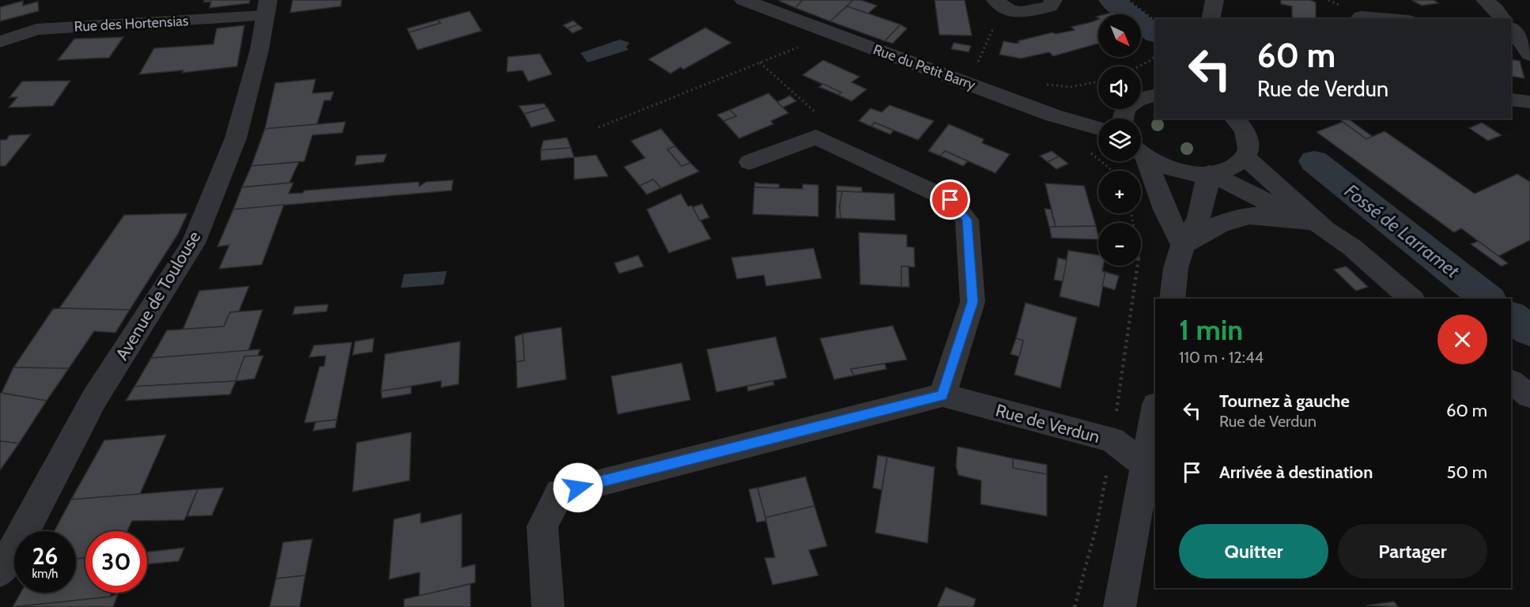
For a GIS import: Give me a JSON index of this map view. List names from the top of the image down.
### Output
{
  "streets": {
    "street": [
      "Rue des Hortensias",
      "Rue du Petit Barry",
      "Avenue de Toulouse",
      "Rue de Verdun"
    ]
  },
  "crossings": [
    ["Rue des Hortensias", "Avenue de Toulouse"]
  ],
  "water": ["Fossé de Larramet"],
  "north": "bottom right",
  "page": {
    "map_buttons": ["+", "−"],
    "turn": ["60 m", "Rue de Verdun"],
    "heading": ["1 min", "110 m · 12:44"],
    "list": [
      {
        "name": "Tournez à gauche",
        "note": "Rue de Verdun",
        "value": "60 m"
      },
      {
        "name": "Arrivée à destination",
        "value": "50 m"
      }
    ],
    "buttons": ["Quitter", "Partager"],
    "speed": "26 km/h",
    "limit": "30"
  }
}
